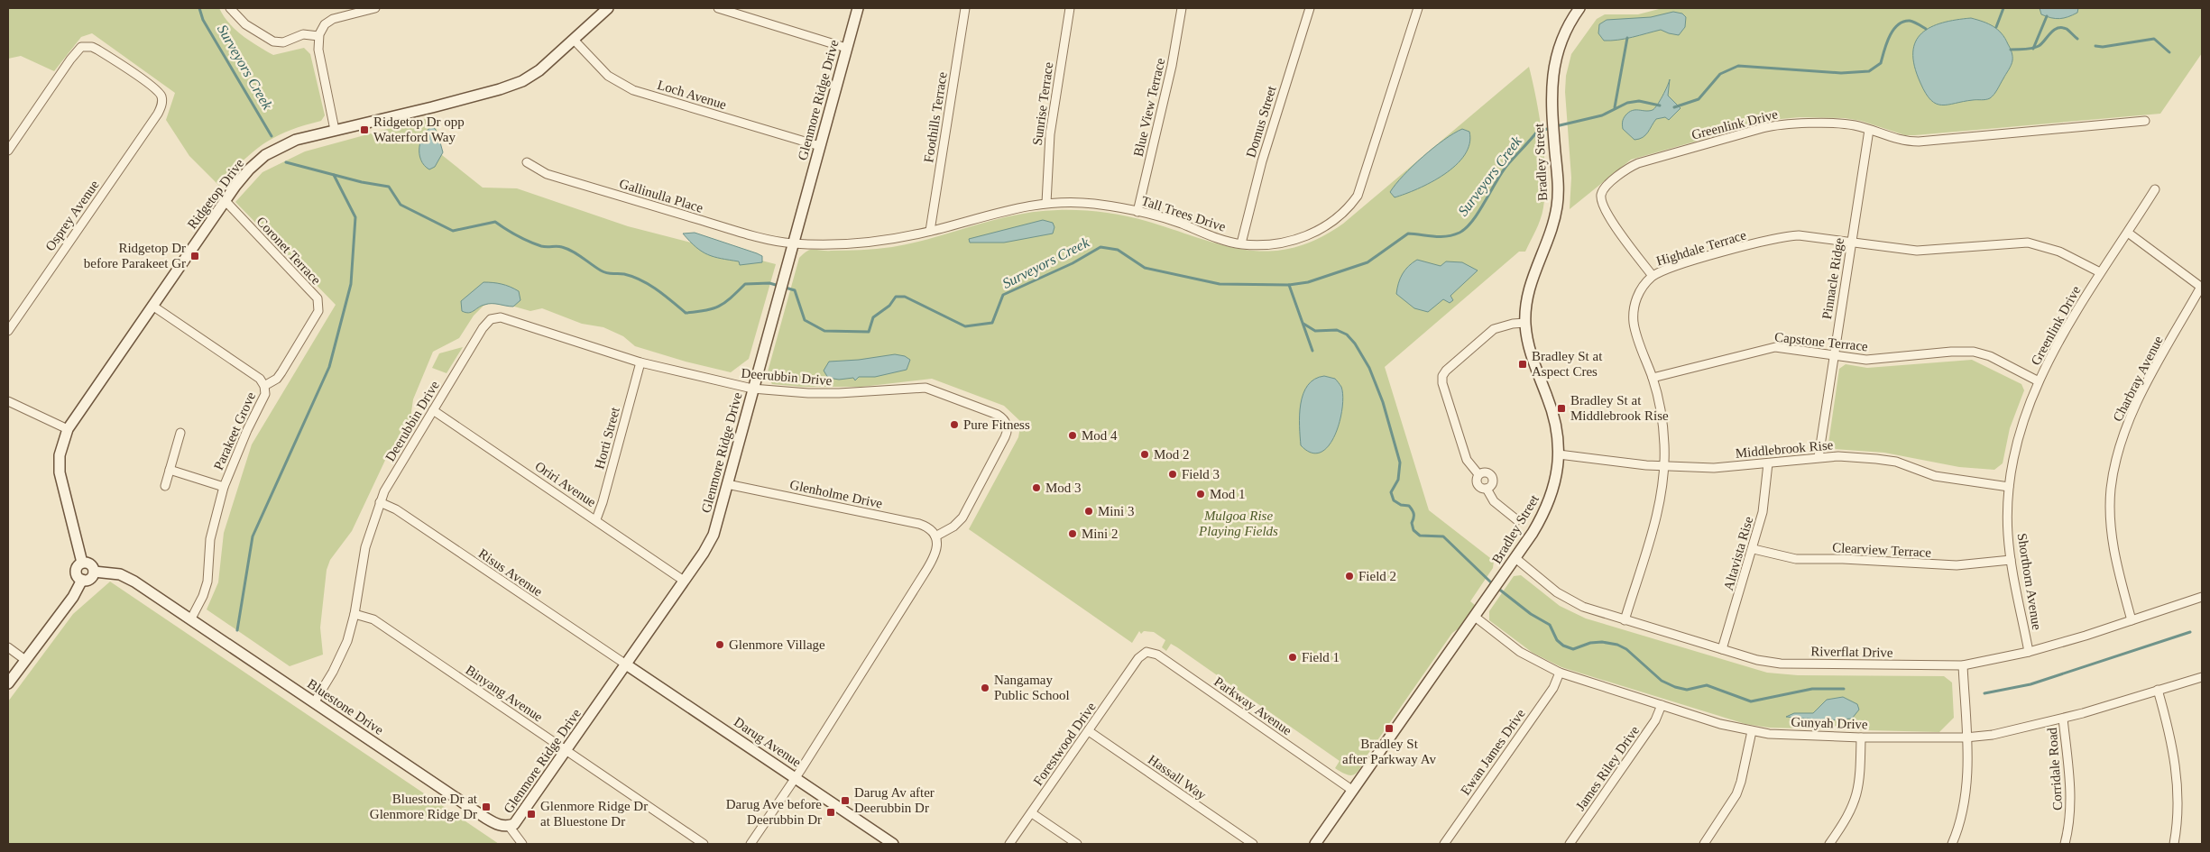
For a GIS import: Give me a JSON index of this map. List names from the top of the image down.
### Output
{
  "streets": {
    "street": [
      "Loch Avenue",
      "Glenmore Ridge Drive",
      "Sunrise Terrace",
      "Blue View Terrace",
      "Foothills Terrace",
      "Domus Street",
      "Greenlink Drive",
      "Bradley Street",
      "Ridgetop Drive",
      "Gallinulla Place",
      "Tall Trees Drive",
      "Osprey Avenue",
      "Highdale Terrace",
      "Coronet Terrace",
      "Pinnacle Ridge",
      "Capstone Terrace",
      "Deerubbin Drive",
      "Charbray Avenue",
      "Parakeet Grove",
      "Horti Street",
      "Middlebrook Rise",
      "Oriri Avenue",
      "Glenholme Drive",
      "Clearview Terrace",
      "Altavista Rise",
      "Risus Avenue",
      "Shorthorn Avenue",
      "Riverflat Drive",
      "Binyang Avenue",
      "Parkway Avenue",
      "Bluestone Drive",
      "Gunyah Drive",
      "Darug Avenue",
      "Forestwood Drive",
      "Ewan James Drive",
      "James Riley Drive",
      "Corridale Road",
      "Hassall Way"
    ]
  },
  "crossings": [
    ["Loch Avenue", "Glenmore Ridge Drive"],
    ["Loch Avenue", "Ridgetop Drive"],
    ["Glenmore Ridge Drive", "Gallinulla Place"],
    ["Glenmore Ridge Drive", "Tall Trees Drive"],
    ["Glenmore Ridge Drive", "Deerubbin Drive"],
    ["Glenmore Ridge Drive", "Oriri Avenue"],
    ["Glenmore Ridge Drive", "Glenholme Drive"],
    ["Glenmore Ridge Drive", "Risus Avenue"],
    ["Glenmore Ridge Drive", "Binyang Avenue"],
    ["Glenmore Ridge Drive", "Bluestone Drive"],
    ["Glenmore Ridge Drive", "Darug Avenue"],
    ["Sunrise Terrace", "Tall Trees Drive"],
    ["Blue View Terrace", "Tall Trees Drive"],
    ["Foothills Terrace", "Tall Trees Drive"],
    ["Domus Street", "Tall Trees Drive"],
    ["Greenlink Drive", "Highdale Terrace"],
    ["Greenlink Drive", "Pinnacle Ridge"],
    ["Greenlink Drive", "Capstone Terrace"],
    ["Greenlink Drive", "Middlebrook Rise"],
    ["Greenlink Drive", "Shorthorn Avenue"],
    ["Bradley Street", "Middlebrook Rise"],
    ["Bradley Street", "Riverflat Drive"],
    ["Bradley Street", "Parkway Avenue"],
    ["Bradley Street", "Gunyah Drive"],
    ["Ridgetop Drive", "Coronet Terrace"],
    ["Ridgetop Drive", "Parakeet Grove"],
    ["Ridgetop Drive", "Bluestone Drive"],
    ["Gallinulla Place", "Tall Trees Drive"],
    ["Highdale Terrace", "Pinnacle Ridge"],
    ["Highdale Terrace", "Capstone Terrace"],
    ["Highdale Terrace", "Middlebrook Rise"],
    ["Highdale Terrace", "Riverflat Drive"],
    ["Coronet Terrace", "Parakeet Grove"],
    ["Pinnacle Ridge", "Capstone Terrace"],
    ["Pinnacle Ridge", "Middlebrook Rise"],
    ["Deerubbin Drive", "Horti Street"],
    ["Deerubbin Drive", "Oriri Avenue"],
    ["Deerubbin Drive", "Glenholme Drive"],
    ["Deerubbin Drive", "Risus Avenue"],
    ["Deerubbin Drive", "Binyang Avenue"],
    ["Deerubbin Drive", "Bluestone Drive"],
    ["Charbray Avenue", "Riverflat Drive"],
    ["Parakeet Grove", "Bluestone Drive"],
    ["Horti Street", "Oriri Avenue"],
    ["Middlebrook Rise", "Altavista Rise"],
    ["Middlebrook Rise", "Shorthorn Avenue"],
    ["Clearview Terrace", "Altavista Rise"],
    ["Clearview Terrace", "Shorthorn Avenue"],
    ["Altavista Rise", "Riverflat Drive"],
    ["Risus Avenue", "Darug Avenue"],
    ["Shorthorn Avenue", "Riverflat Drive"],
    ["Parkway Avenue", "Forestwood Drive"],
    ["Gunyah Drive", "Ewan James Drive"],
    ["Gunyah Drive", "James Riley Drive"],
    ["Gunyah Drive", "Corridale Road"],
    ["Forestwood Drive", "Hassall Way"]
  ],
  "water": ["Surveyors Creek"],
  "parks": ["Mulgoa Rise Playing Fields"],
  "places": {
    "transit": [
      "Ridgetop Dr opp Waterford Way",
      "Ridgetop Dr before Parakeet Gr",
      "Bradley St at Aspect Cres",
      "Bradley St at Middlebrook Rise",
      "Bradley St after Parkway Av",
      "Darug Av after Deerubbin Dr",
      "Bluestone Dr at Glenmore Ridge Dr",
      "Darug Ave before Deerubbin Dr",
      "Glenmore Ridge Dr at Bluestone Dr"
    ],
    "other": [
      "Pure Fitness",
      "Mod 4",
      "Mod 2",
      "Field 3",
      "Mod 3",
      "Mod 1",
      "Mini 3",
      "Mini 2",
      "Field 2",
      "Glenmore Village",
      "Field 1",
      "Nangamay Public School"
    ]
  }
}
